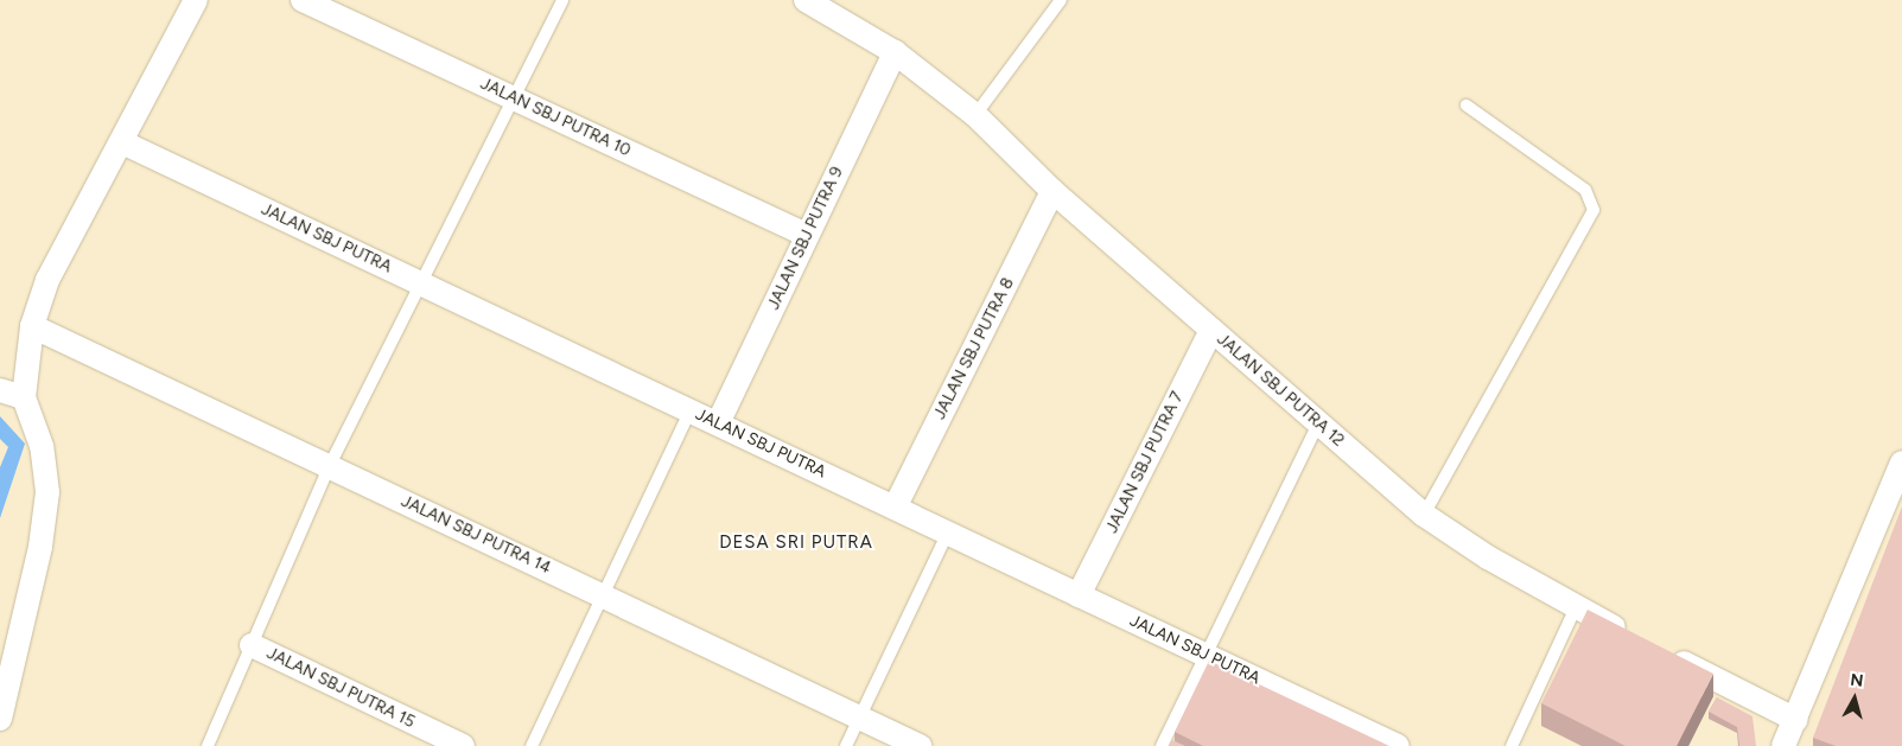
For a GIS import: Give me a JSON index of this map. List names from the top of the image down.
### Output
{
  "streets": {
    "street": [
      "JALAN SBJ PUTRA 10",
      "JALAN SBJ PUTRA",
      "JALAN SBJ PUTRA 9",
      "JALAN SBJ PUTRA 8",
      "JALAN SBJ PUTRA 12",
      "JALAN SBJ PUTRA 7",
      "JALAN SBJ PUTRA 14",
      "JALAN SBJ PUTRA 15"
    ]
  },
  "crossings": [
    ["JALAN SBJ PUTRA 10", "JALAN SBJ PUTRA 9"],
    ["JALAN SBJ PUTRA", "JALAN SBJ PUTRA 9"],
    ["JALAN SBJ PUTRA", "JALAN SBJ PUTRA 8"],
    ["JALAN SBJ PUTRA", "JALAN SBJ PUTRA 7"],
    ["JALAN SBJ PUTRA 9", "JALAN SBJ PUTRA 12"],
    ["JALAN SBJ PUTRA 8", "JALAN SBJ PUTRA 12"],
    ["JALAN SBJ PUTRA 12", "JALAN SBJ PUTRA 7"]
  ],
  "districts": ["DESA SRI PUTRA"],
  "north": "top"
}
